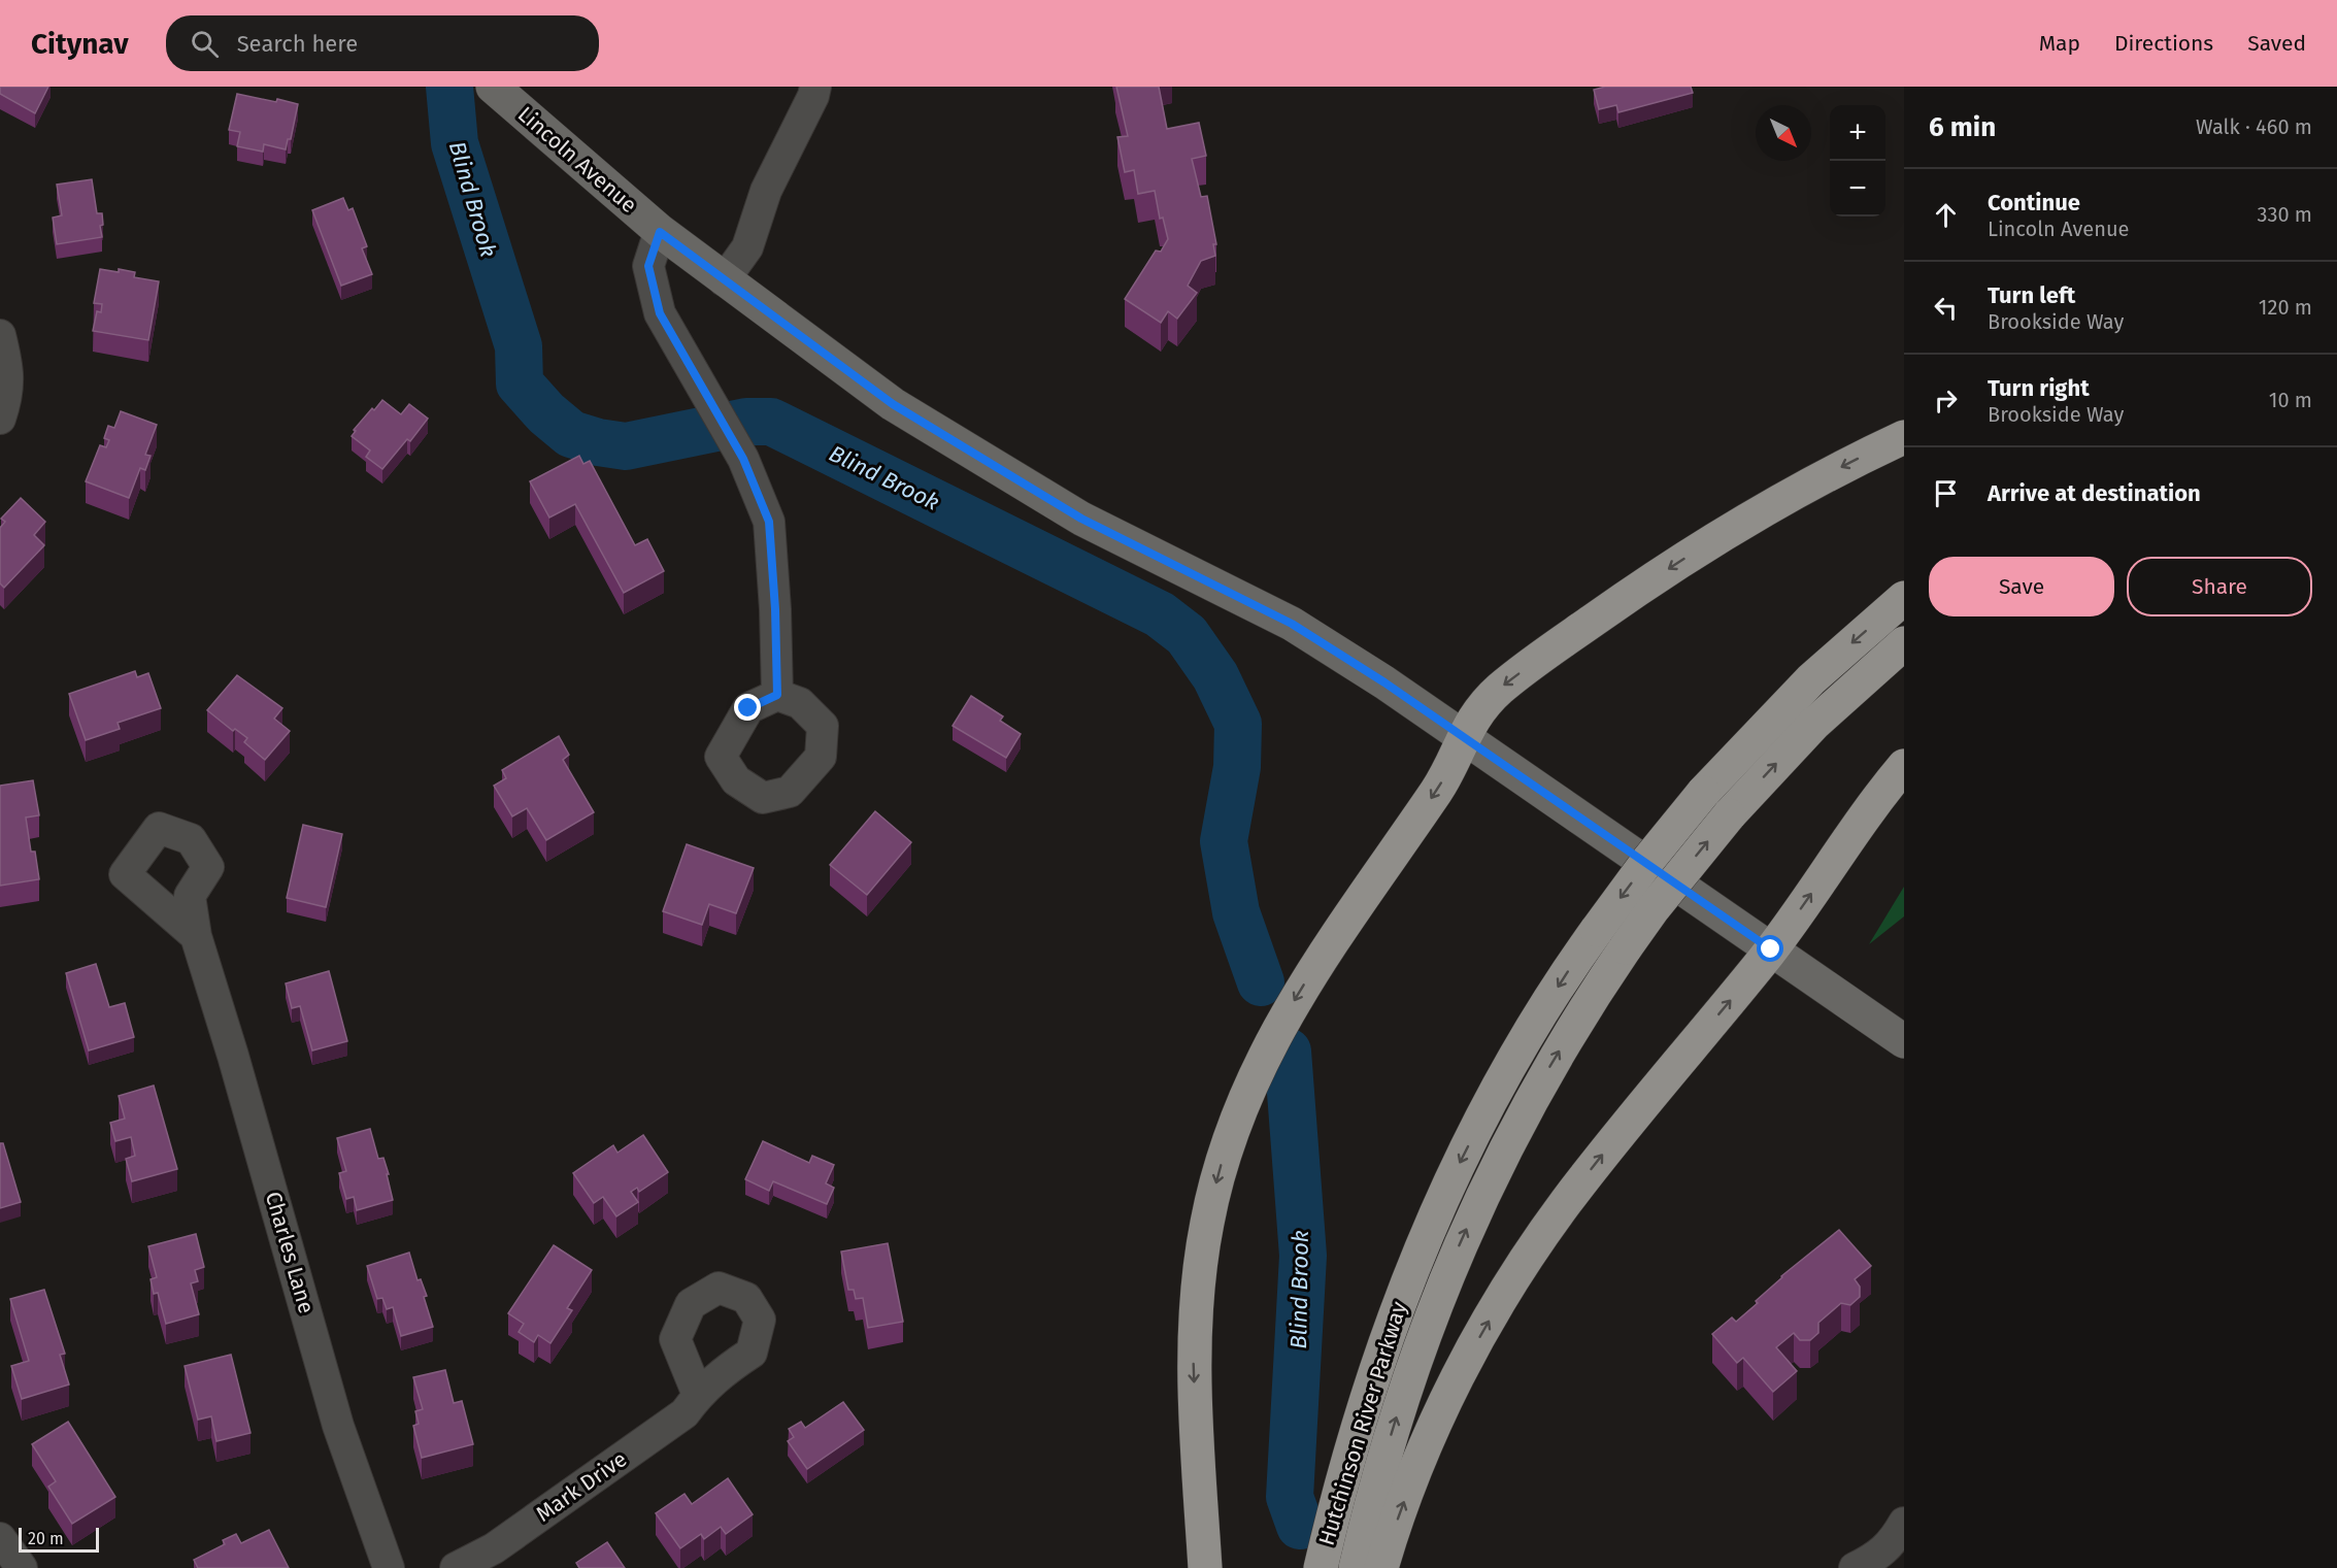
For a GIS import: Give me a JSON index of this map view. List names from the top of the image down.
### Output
{
  "streets": {
    "highway": ["Hutchinson River Parkway"],
    "street": ["Lincoln Avenue", "Charles Lane", "Mark Drive"]
  },
  "water": ["Blind Brook"],
  "scale_bar": "20 m",
  "north": "bottom right",
  "page": {
    "header": "Citynav",
    "search": "Search here",
    "nav": ["Map", "Directions", "Saved"],
    "heading": ["6 min", "Walk · 460 m"],
    "map_buttons": ["+", "−"],
    "list": [
      ["Continue", "Lincoln Avenue", "330 m"],
      ["Turn left", "Brookside Way", "120 m"],
      ["Turn right", "Brookside Way", "10 m"],
      "Arrive at destination"
    ],
    "buttons": ["Save", "Share"],
    "scale": "20 m"
  }
}
